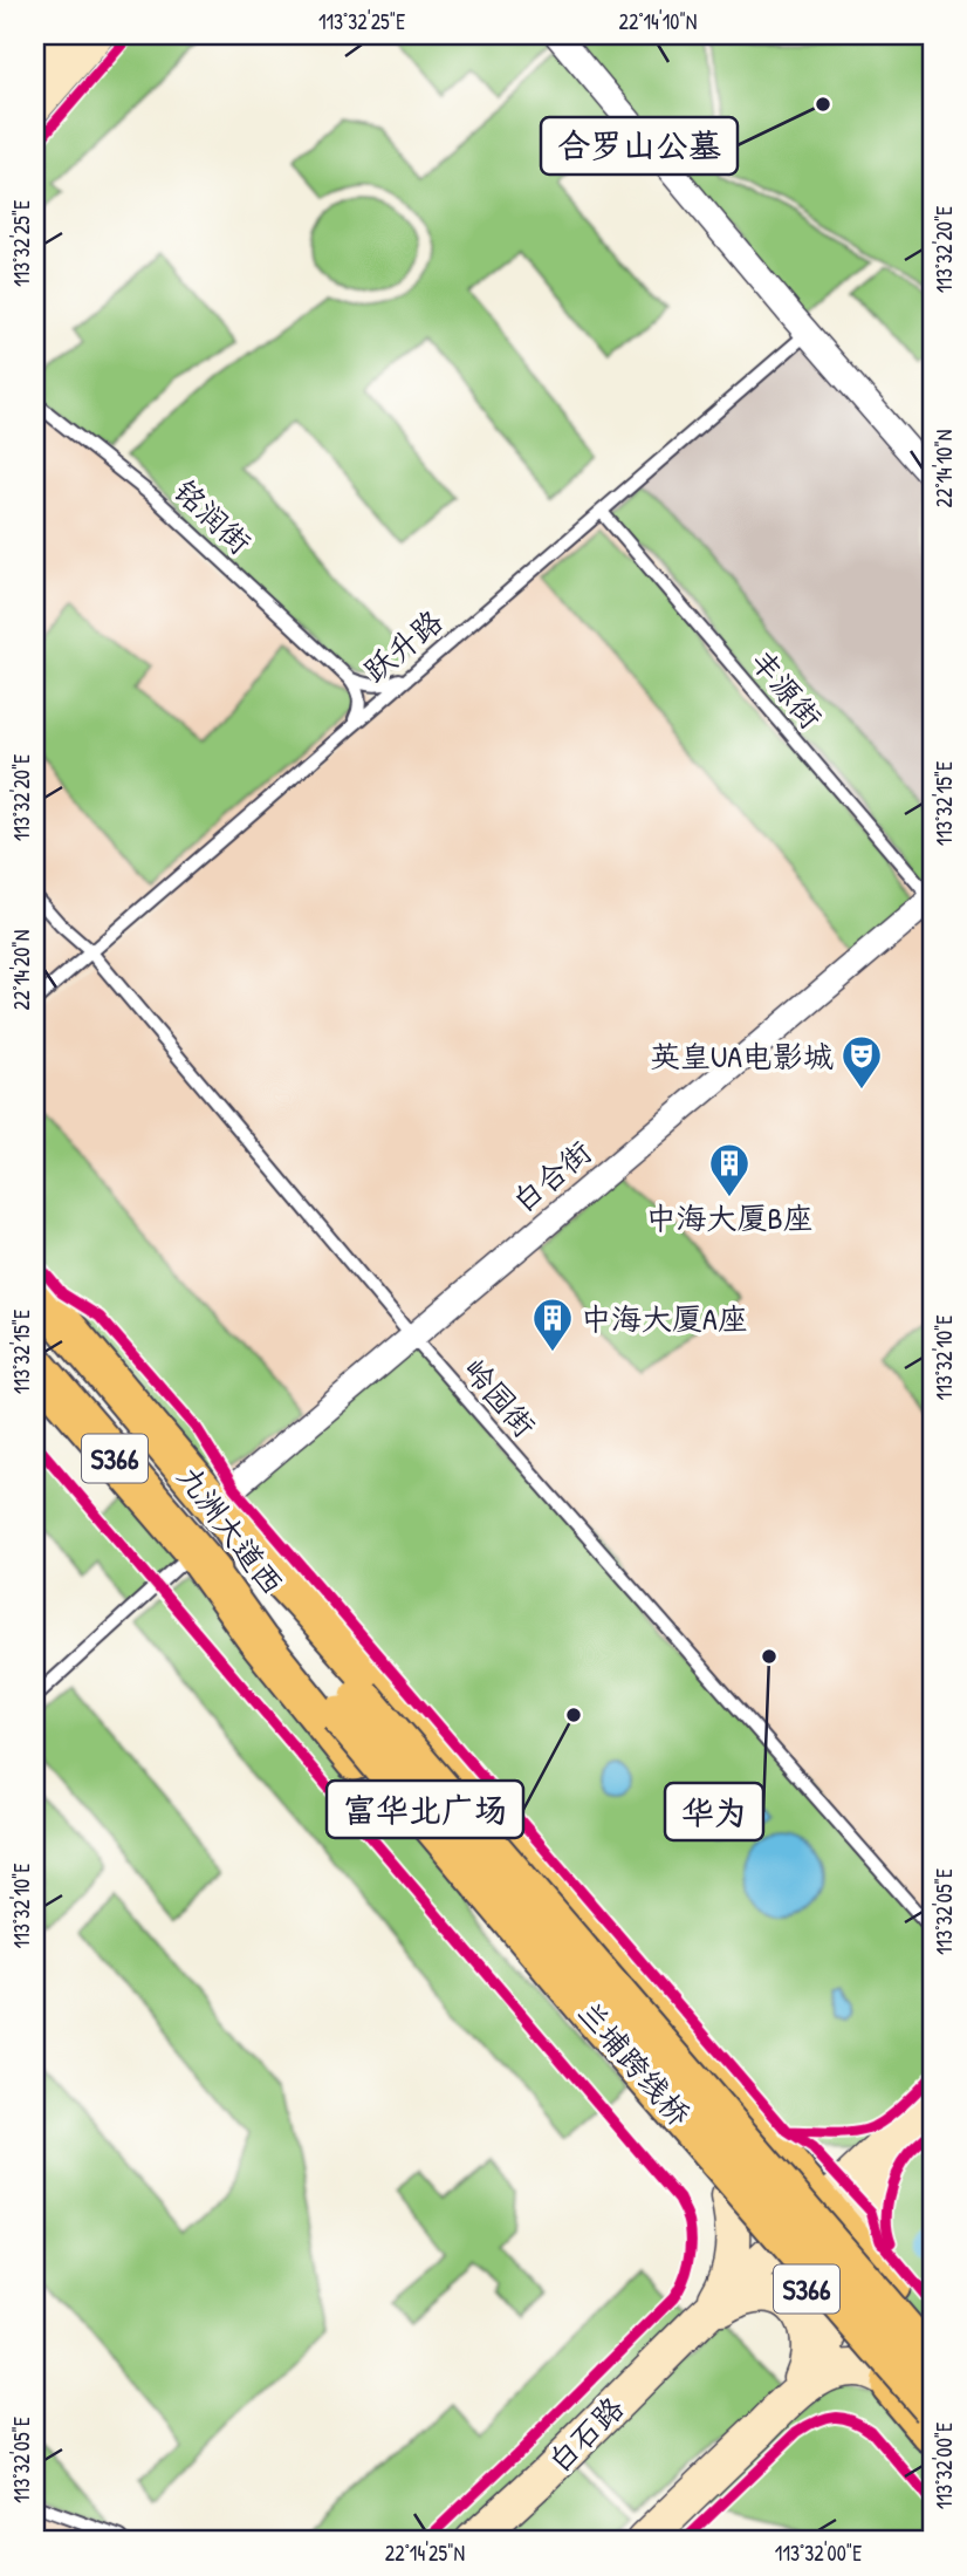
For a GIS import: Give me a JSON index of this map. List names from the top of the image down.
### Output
{
  "streets": {
    "main road": [
      "S366",
      "九洲大道西",
      "兰埔跨线桥",
      "白石路"
    ],
    "street": ["白合街"],
    "lane": [
      "铭润街",
      "跃升路",
      "丰源街",
      "岭园街"
    ]
  },
  "crossings": [
    ["跃升路", "丰源街"],
    ["跃升路", "岭园街"],
    ["丰源街", "白合街"],
    ["白合街", "岭园街"],
    ["白合街", "S366"],
    ["白合街", "九洲大道西"],
    ["S366", "九洲大道西"],
    ["S366", "兰埔跨线桥"],
    ["九洲大道西", "兰埔跨线桥"]
  ],
  "places": {
    "other": ["合罗山公墓", "华为", "富华北广场"],
    "theatre": ["英皇UA电影城"],
    "building": ["中海大厦B座", "中海大厦A座"]
  },
  "coordinates": [
    "113°32'25\"E",
    "22°14'10\"N",
    "113°32'20\"E",
    "113°32'15\"E",
    "22°14'20\"N",
    "113°32'10\"E",
    "113°32'05\"E",
    "113°32'00\"E",
    "22°14'25\"N"
  ]
}
